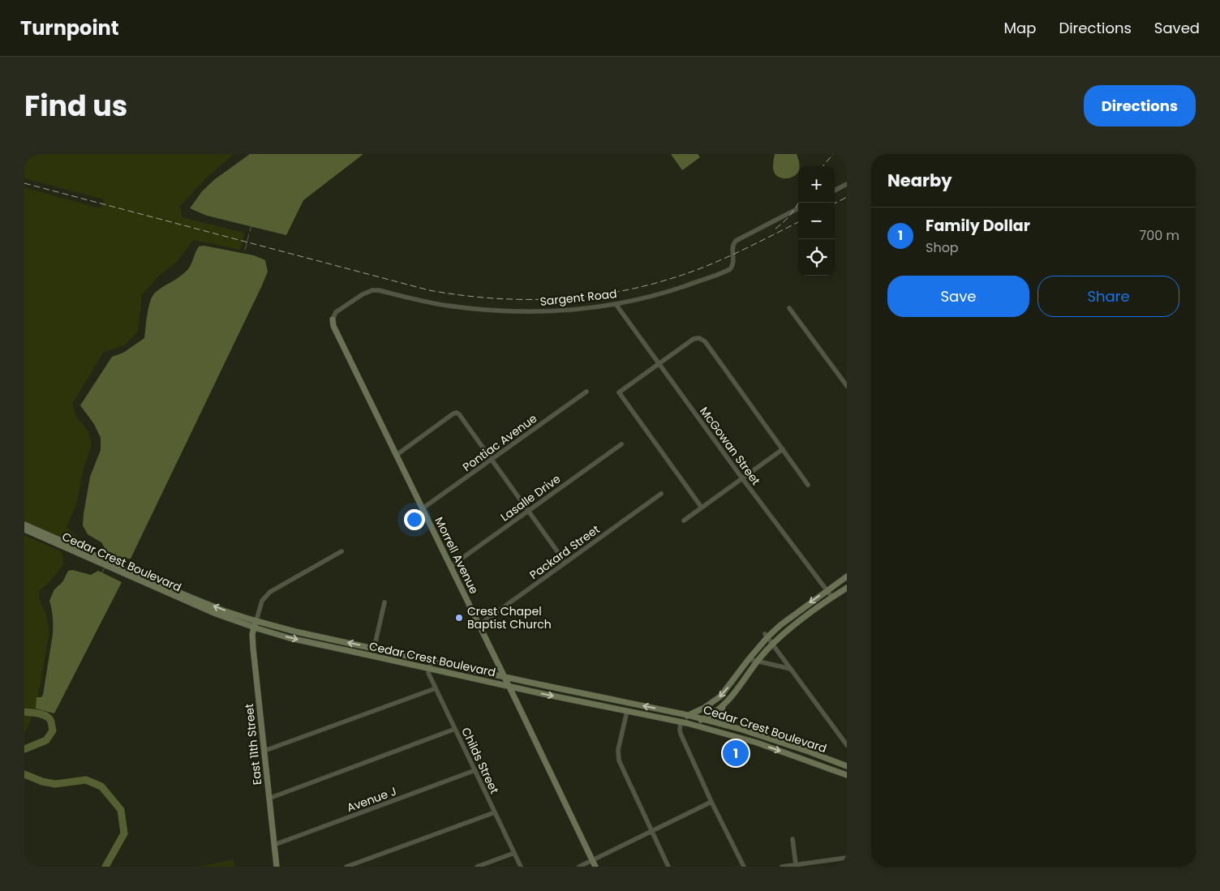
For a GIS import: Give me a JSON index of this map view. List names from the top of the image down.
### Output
{
  "streets": {
    "main road": ["Morrell Avenue", "Cedar Crest Boulevard", "East 11th Street"],
    "street": [
      "Sargent Road",
      "Pontiac Avenue",
      "McGowan Street",
      "Lasalle Drive",
      "Packard Street",
      "Childs Street",
      "Avenue J"
    ]
  },
  "crossings": [
    ["Sargent Road", "McGowan Street"],
    ["Sargent Road", "Morrell Avenue"],
    ["Pontiac Avenue", "Morrell Avenue"],
    ["Lasalle Drive", "Morrell Avenue"],
    ["Packard Street", "Morrell Avenue"],
    ["Morrell Avenue", "Cedar Crest Boulevard"],
    ["Cedar Crest Boulevard", "East 11th Street"],
    ["Cedar Crest Boulevard", "Childs Street"],
    ["East 11th Street", "Avenue J"],
    ["Childs Street", "Avenue J"]
  ],
  "places": ["Crest Chapel Baptist Church"],
  "page": {
    "header": "Turnpoint",
    "nav": ["Map", "Directions", "Saved"],
    "title": "Find us",
    "buttons": [
      "Directions",
      ["Save", "Share"]
    ],
    "heading": "Nearby",
    "map_buttons": ["+", "−"],
    "list": [
      {
        "mark": "1",
        "name": "Family Dollar",
        "note": "Shop",
        "value": "700 m"
      }
    ],
    "pins": "1"
  }
}
